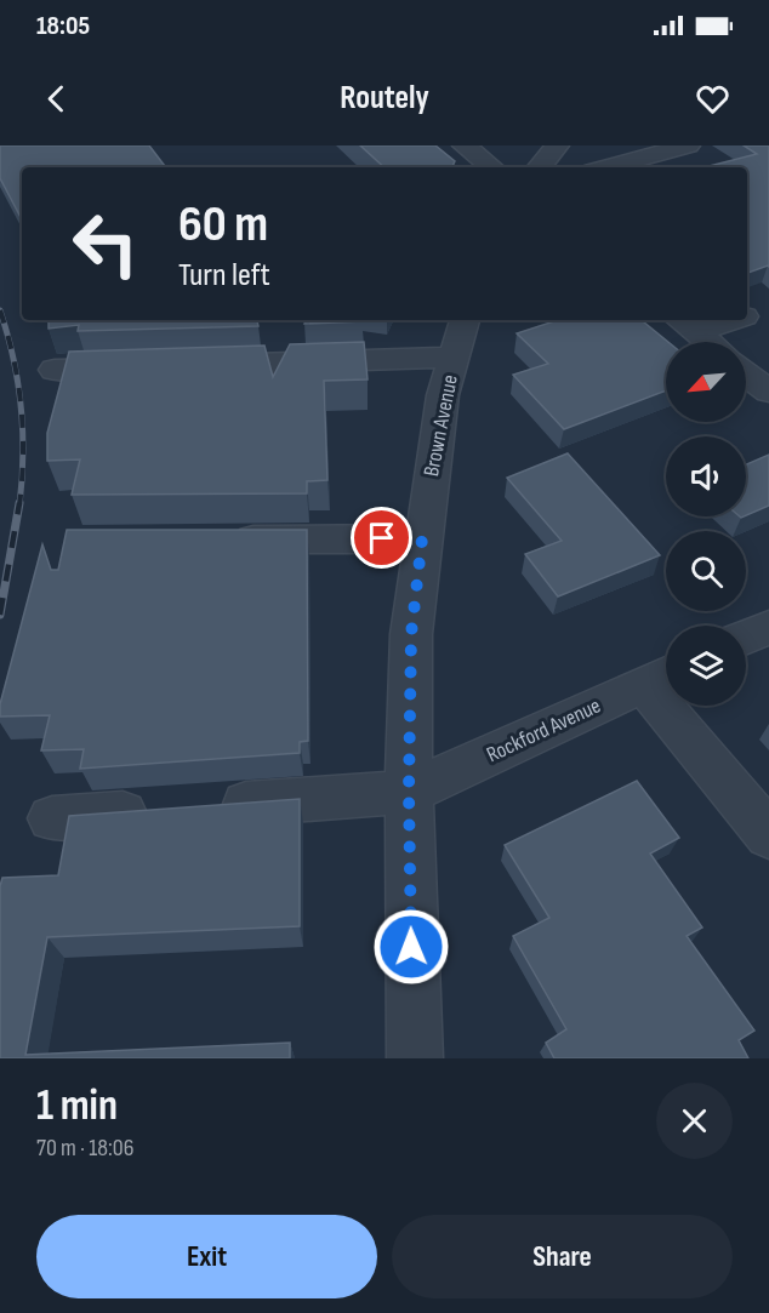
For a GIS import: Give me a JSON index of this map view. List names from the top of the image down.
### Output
{
  "streets": {
    "street": ["Brown Avenue", "Rockford Avenue"]
  },
  "crossings": [
    ["Brown Avenue", "Rockford Avenue"]
  ],
  "north": "bottom left",
  "page": {
    "status": "18:05",
    "header": "Routely",
    "turn": ["60 m", "Turn left"],
    "heading": ["1 min", "70 m · 18:06"],
    "buttons": ["Exit", "Share"]
  }
}
